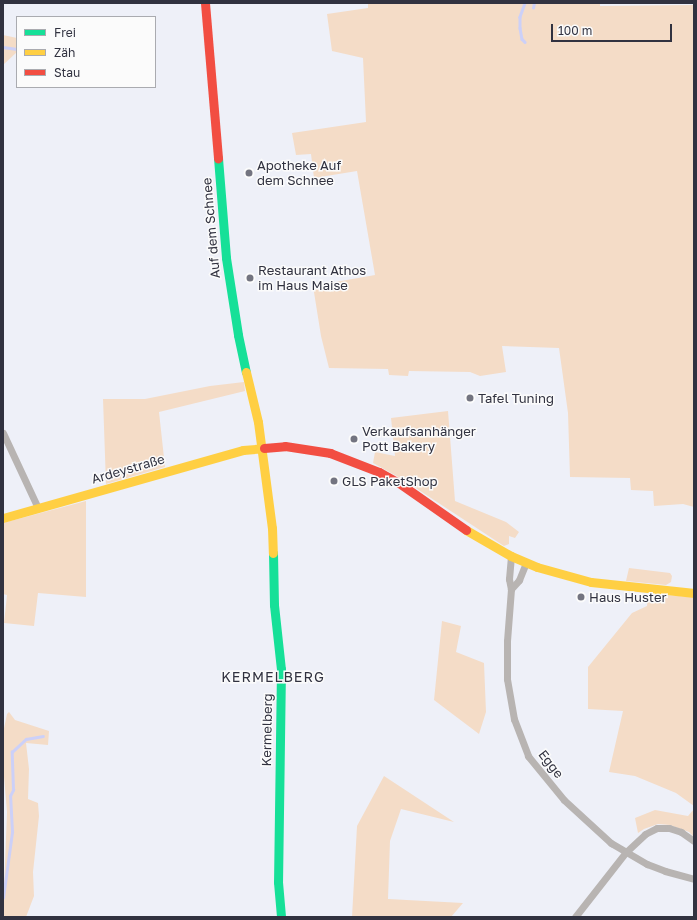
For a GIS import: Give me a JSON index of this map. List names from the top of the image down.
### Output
{
  "streets": {
    "street": [
      "Auf dem Schnee",
      "Ardeystraße",
      "Kermelberg",
      "Egge"
    ]
  },
  "crossings": [
    ["Auf dem Schnee", "Ardeystraße"],
    ["Auf dem Schnee", "Kermelberg"],
    ["Ardeystraße", "Kermelberg"],
    ["Ardeystraße", "Egge"]
  ],
  "districts": ["KERMELBERG"],
  "places": [
    "Apotheke Auf dem Schnee",
    "Restaurant Athos im Haus Maise",
    "Tafel Tuning",
    "Verkaufsanhänger Pott Bakery",
    "GLS PaketShop",
    "Haus Huster"
  ],
  "legend": ["Frei", "Zäh", "Stau"],
  "scale_bar": "100 m"
}
